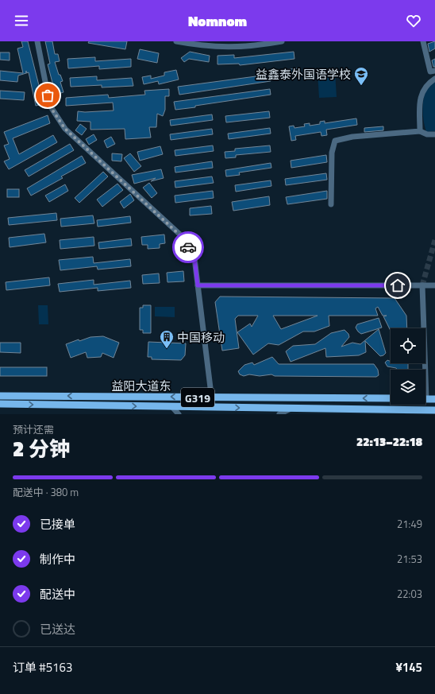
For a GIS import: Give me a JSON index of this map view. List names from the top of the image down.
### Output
{
  "streets": {
    "main road": ["益阳大道东", "G319"]
  },
  "places": {
    "school or university": ["益鑫泰外国语学校"],
    "building": ["中国移动"]
  },
  "page": {
    "header": "Nomnom",
    "heading": ["2 分钟", "预计还需", "22:13–22:18"],
    "panel": ["订单 #5163", "¥145"],
    "bar": "配送中 · 380 m",
    "list": [
      ["已接单", "21:49"],
      ["制作中", "21:53"],
      ["配送中", "22:03"],
      "已送达"
    ]
  }
}
